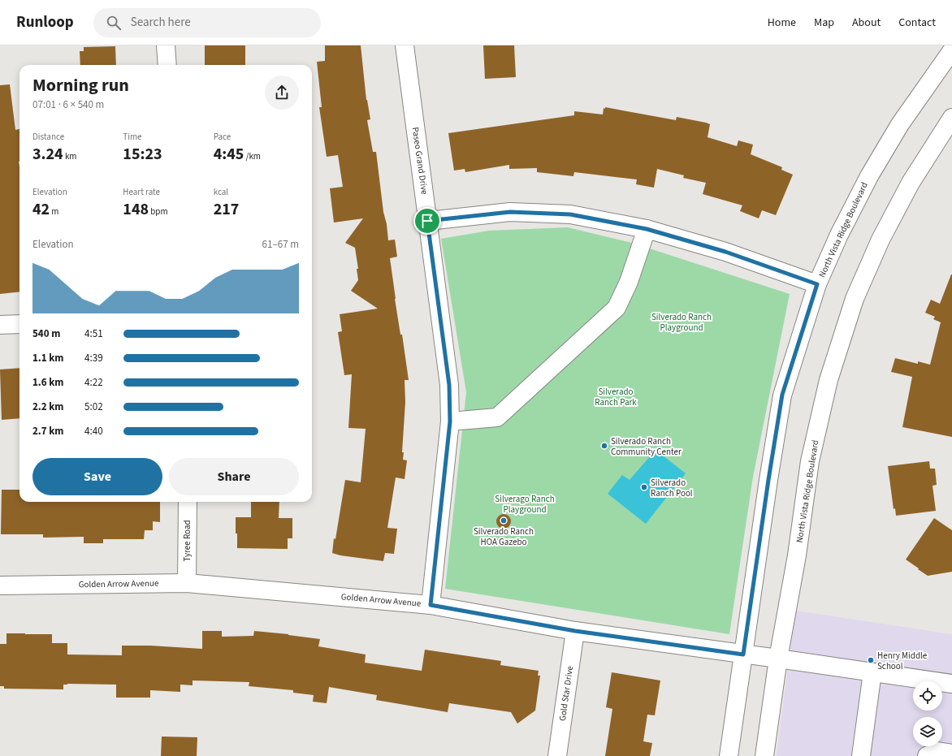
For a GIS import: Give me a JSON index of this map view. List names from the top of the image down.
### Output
{
  "streets": {
    "street": [
      "Paseo Grand Drive",
      "North Vista Ridge Boulevard",
      "Tyree Road",
      "Golden Arrow Avenue",
      "Gold Star Drive"
    ]
  },
  "crossings": [
    ["Paseo Grand Drive", "Golden Arrow Avenue"],
    ["North Vista Ridge Boulevard", "Golden Arrow Avenue"],
    ["Tyree Road", "Golden Arrow Avenue"],
    ["Golden Arrow Avenue", "Gold Star Drive"]
  ],
  "parks": ["Silverado Ranch Playground", "Silverado Ranch Park", "Silverago Ranch Playground"],
  "places": [
    "Silverado Ranch Community Center",
    "Silverado Ranch Pool",
    "Silverado Ranch HOA Gazebo",
    "Henry Middle School"
  ],
  "page": {
    "header": "Runloop",
    "search": "Search here",
    "nav": [
      "Home",
      "Map",
      "About",
      "Contact"
    ],
    "heading": ["Morning run", "07:01 · 6 × 540 m"],
    "stats": [
      ["Distance", "3.24 km"],
      ["Time", "15:23"],
      ["Pace", "4:45 /km"],
      ["Elevation", "42 m"],
      ["Heart rate", "148 bpm"],
      ["kcal", "217"]
    ],
    "chart": ["Elevation", "61–67 m"],
    "list": [
      {
        "name": "540 m",
        "note": "4:51"
      },
      {
        "name": "1.1 km",
        "note": "4:39"
      },
      {
        "name": "1.6 km",
        "note": "4:22"
      },
      {
        "name": "2.2 km",
        "note": "5:02"
      },
      {
        "name": "2.7 km",
        "note": "4:40"
      }
    ],
    "buttons": ["Save", "Share"]
  }
}
